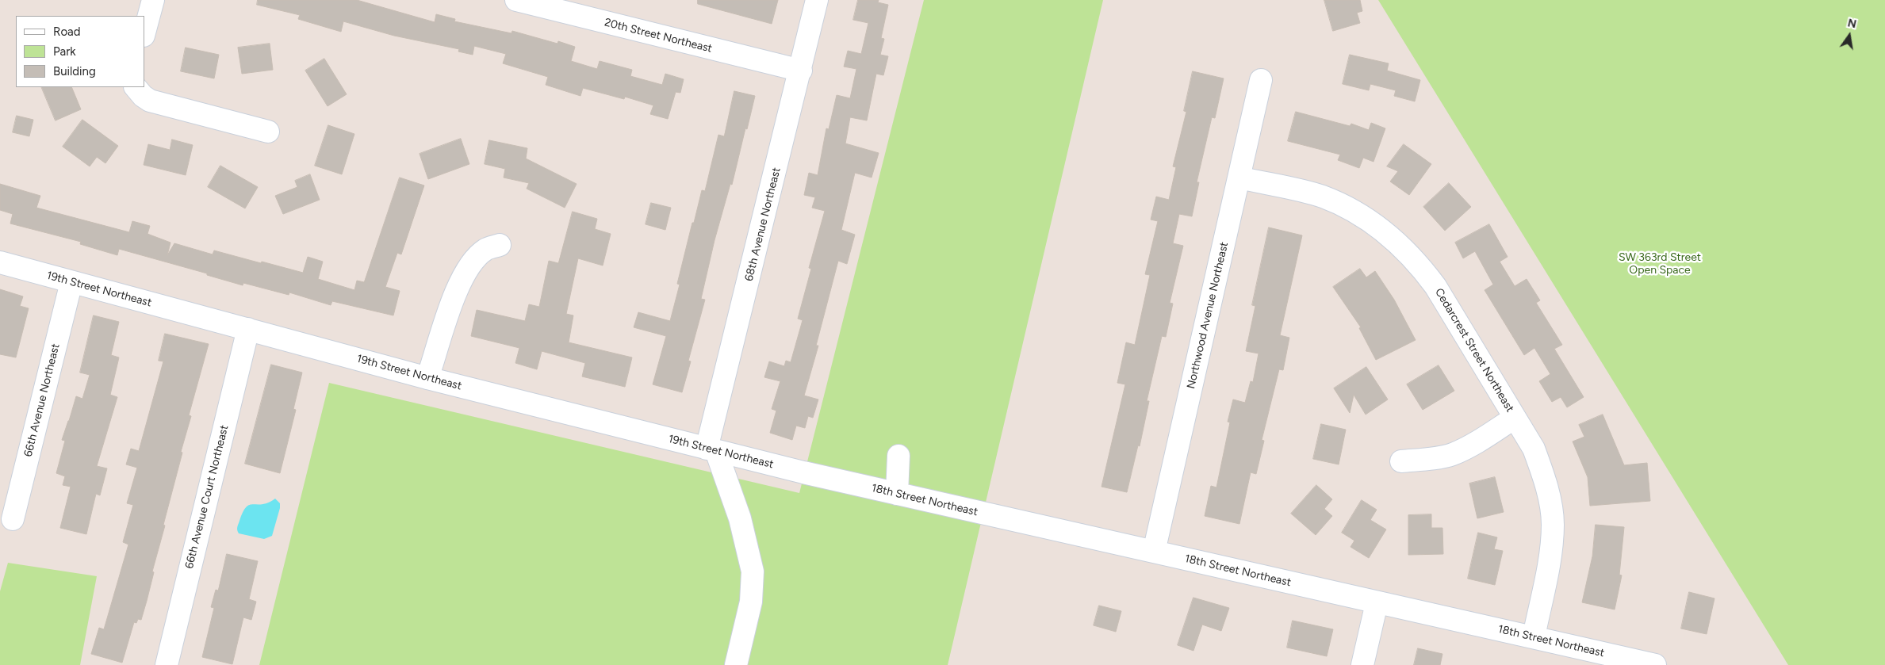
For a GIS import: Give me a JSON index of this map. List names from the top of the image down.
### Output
{
  "streets": {
    "street": [
      "20th Street Northeast",
      "68th Avenue Northeast",
      "19th Street Northeast",
      "Northwood Avenue Northeast",
      "Cedarcrest Street Northeast",
      "66th Avenue Northeast",
      "66th Avenue Court Northeast",
      "18th Street Northeast"
    ]
  },
  "crossings": [
    ["20th Street Northeast", "68th Avenue Northeast"],
    ["68th Avenue Northeast", "19th Street Northeast"],
    ["19th Street Northeast", "66th Avenue Northeast"],
    ["19th Street Northeast", "66th Avenue Court Northeast"],
    ["19th Street Northeast", "18th Street Northeast"],
    ["Northwood Avenue Northeast", "Cedarcrest Street Northeast"],
    ["Northwood Avenue Northeast", "18th Street Northeast"],
    ["Cedarcrest Street Northeast", "18th Street Northeast"]
  ],
  "parks": ["SW 363rd Street Open Space"],
  "legend": ["Road", "Park", "Building"],
  "north": "top"
}
